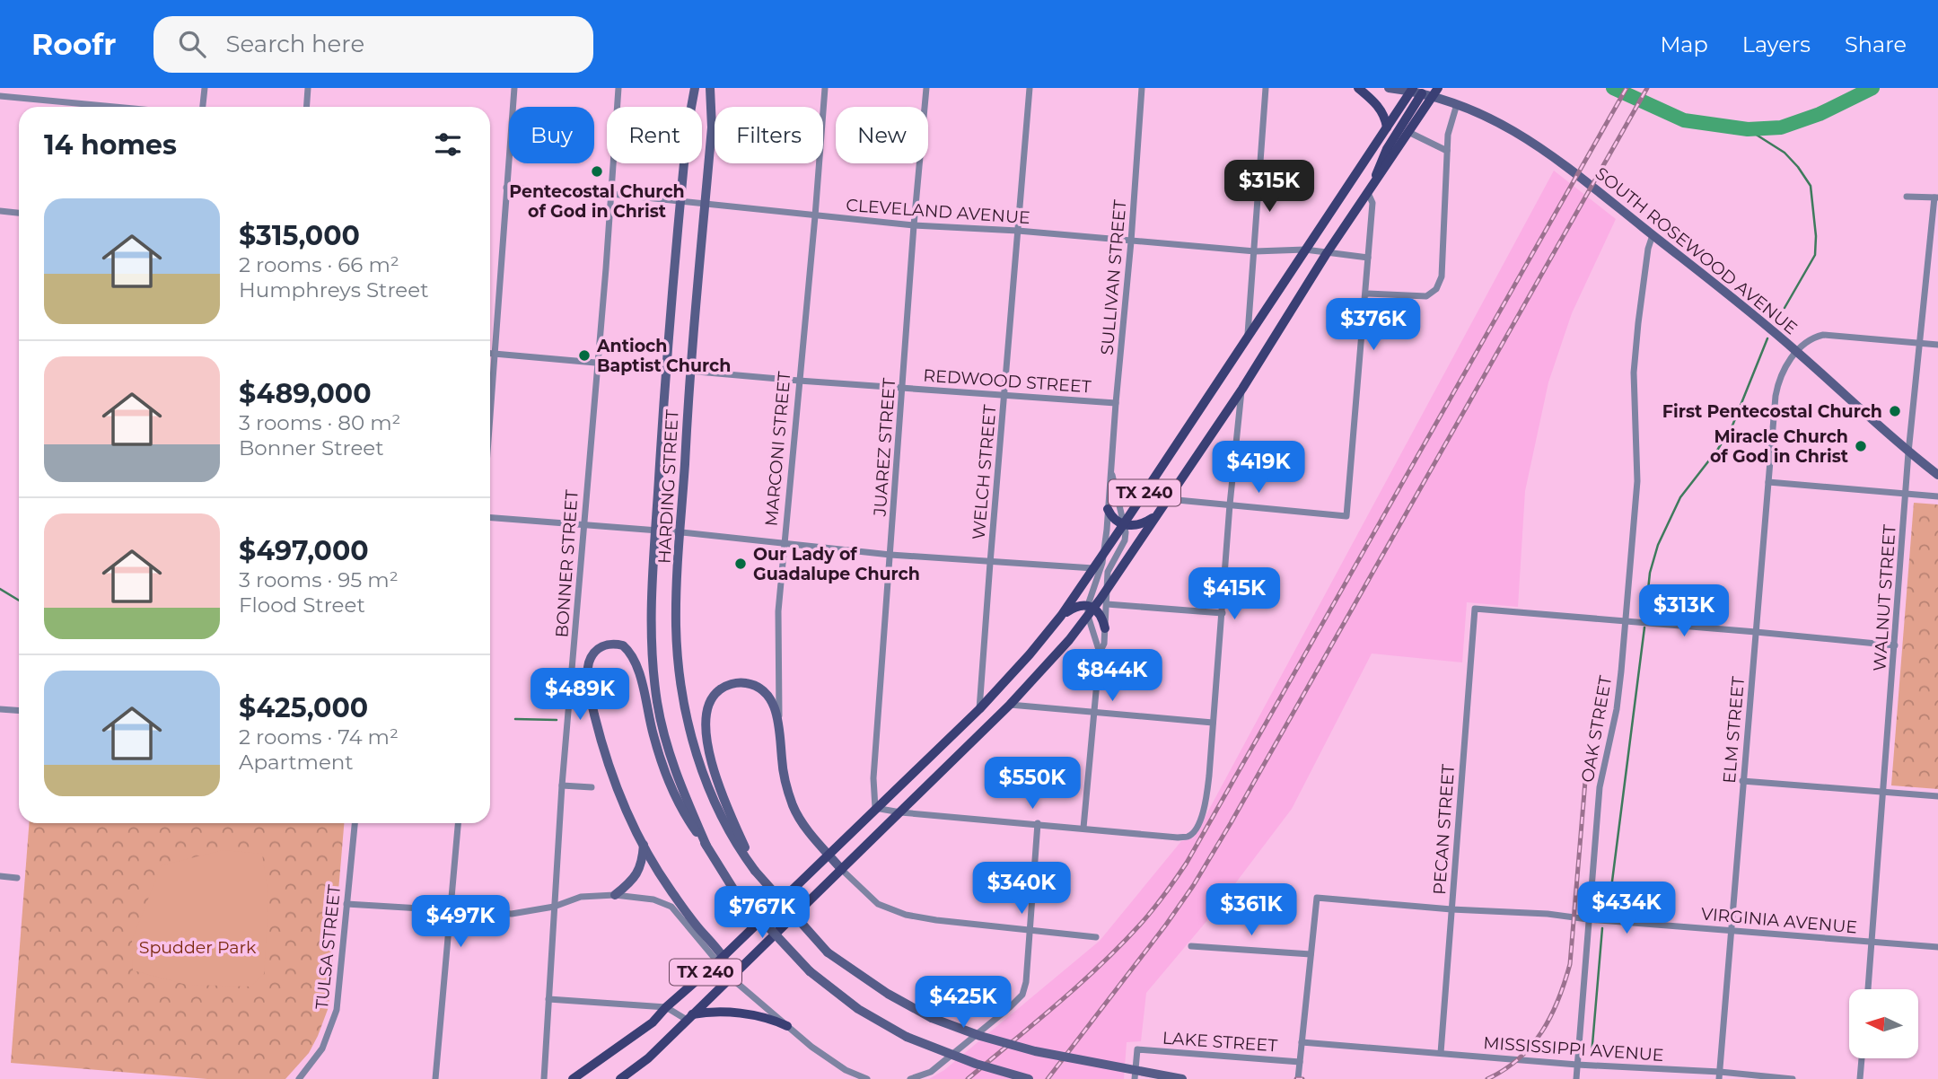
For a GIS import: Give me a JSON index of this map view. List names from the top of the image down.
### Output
{
  "streets": {
    "main road": ["TX 240"],
    "street": [
      "CLEVELAND AVENUE",
      "SOUTH ROSEWOOD AVENUE",
      "SULLIVAN STREET",
      "REDWOOD STREET",
      "JUAREZ STREET",
      "MARCONI STREET",
      "WELCH STREET",
      "HARDING STREET",
      "BONNER STREET",
      "WALNUT STREET",
      "OAK STREET",
      "ELM STREET",
      "PECAN STREET",
      "VIRGINIA AVENUE",
      "TULSA STREET",
      "LAKE STREET",
      "MISSISSIPPI AVENUE"
    ]
  },
  "crossings": [
    ["CLEVELAND AVENUE", "SULLIVAN STREET"],
    ["CLEVELAND AVENUE", "JUAREZ STREET"],
    ["CLEVELAND AVENUE", "MARCONI STREET"],
    ["CLEVELAND AVENUE", "WELCH STREET"],
    ["CLEVELAND AVENUE", "HARDING STREET"],
    ["CLEVELAND AVENUE", "TX 240"],
    ["CLEVELAND AVENUE", "BONNER STREET"],
    ["SOUTH ROSEWOOD AVENUE", "TX 240"],
    ["SOUTH ROSEWOOD AVENUE", "WALNUT STREET"],
    ["SOUTH ROSEWOOD AVENUE", "OAK STREET"],
    ["SOUTH ROSEWOOD AVENUE", "ELM STREET"],
    ["SULLIVAN STREET", "REDWOOD STREET"],
    ["SULLIVAN STREET", "TX 240"],
    ["REDWOOD STREET", "JUAREZ STREET"],
    ["REDWOOD STREET", "MARCONI STREET"],
    ["REDWOOD STREET", "WELCH STREET"],
    ["REDWOOD STREET", "HARDING STREET"],
    ["REDWOOD STREET", "BONNER STREET"],
    ["JUAREZ STREET", "TX 240"],
    ["MARCONI STREET", "TX 240"],
    ["WELCH STREET", "TX 240"],
    ["WALNUT STREET", "VIRGINIA AVENUE"],
    ["OAK STREET", "PECAN STREET"],
    ["OAK STREET", "VIRGINIA AVENUE"],
    ["OAK STREET", "MISSISSIPPI AVENUE"],
    ["ELM STREET", "VIRGINIA AVENUE"],
    ["ELM STREET", "MISSISSIPPI AVENUE"],
    ["PECAN STREET", "VIRGINIA AVENUE"],
    ["PECAN STREET", "MISSISSIPPI AVENUE"]
  ],
  "parks": ["Spudder Park"],
  "places": [
    "Pentecostal Church of God in Christ",
    "Antioch Baptist Church",
    "First Pentecostal Church",
    "Miracle Church of God in Christ",
    "Our Lady of Guadalupe Church"
  ],
  "north": "left",
  "page": {
    "header": "Roofr",
    "search": "Search here",
    "nav": ["Map", "Layers", "Share"],
    "chip": [
      "Buy",
      "Rent",
      "Filters",
      "New"
    ],
    "heading": "14 homes",
    "price": [
      "$315K",
      "$376K",
      "$419K",
      "$415K",
      "$313K",
      "$844K",
      "$489K",
      "$550K",
      "$340K",
      "$434K",
      "$361K",
      "$767K",
      "$497K",
      "$425K"
    ],
    "list": [
      {
        "name": "$315,000",
        "note": "2 rooms · 66 m² · Humphreys Street"
      },
      {
        "name": "$489,000",
        "note": "3 rooms · 80 m² · Bonner Street"
      },
      {
        "name": "$497,000",
        "note": "3 rooms · 95 m² · Flood Street"
      },
      {
        "name": "$425,000",
        "note": "2 rooms · 74 m² · Apartment"
      }
    ]
  }
}
